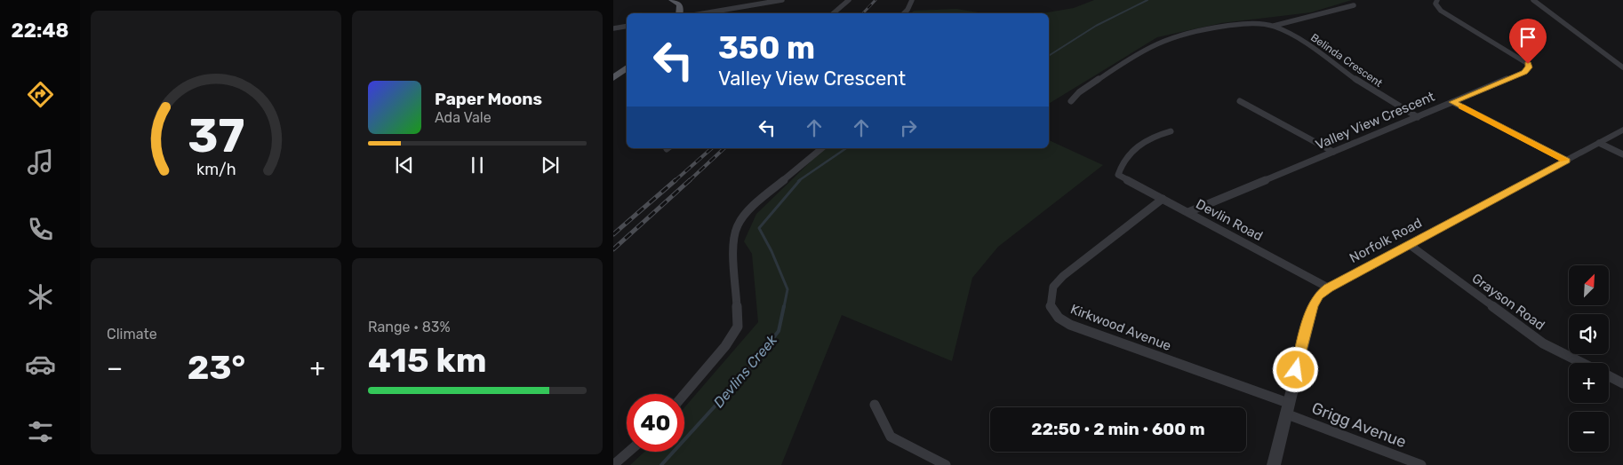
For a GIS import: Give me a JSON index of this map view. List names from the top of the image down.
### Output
{
  "streets": {
    "street": [
      "Belinda Crescent",
      "Valley View Crescent",
      "Devlin Road",
      "Norfolk Road",
      "Grayson Road",
      "Kirkwood Avenue",
      "Grigg Avenue"
    ]
  },
  "crossings": [
    ["Belinda Crescent", "Valley View Crescent"],
    ["Valley View Crescent", "Devlin Road"],
    ["Valley View Crescent", "Norfolk Road"],
    ["Devlin Road", "Norfolk Road"],
    ["Devlin Road", "Kirkwood Avenue"],
    ["Norfolk Road", "Grayson Road"],
    ["Norfolk Road", "Kirkwood Avenue"],
    ["Norfolk Road", "Grigg Avenue"],
    ["Kirkwood Avenue", "Grigg Avenue"]
  ],
  "water": ["Devlins Creek"],
  "north": "top right",
  "page": {
    "tabs": "22:48",
    "turn": ["350 m", "Valley View Crescent"],
    "song": ["Paper Moons", "Ada Vale"],
    "tile": [
      "Climate",
      ["Range · 83%", "415 km"]
    ],
    "map_buttons": ["+", "−"],
    "heat": ["−", "23°", "+"],
    "limit": "40",
    "trip": "22:50 · 2 min · 600 m",
    "gauge": ["37", "km/h"]
  }
}
